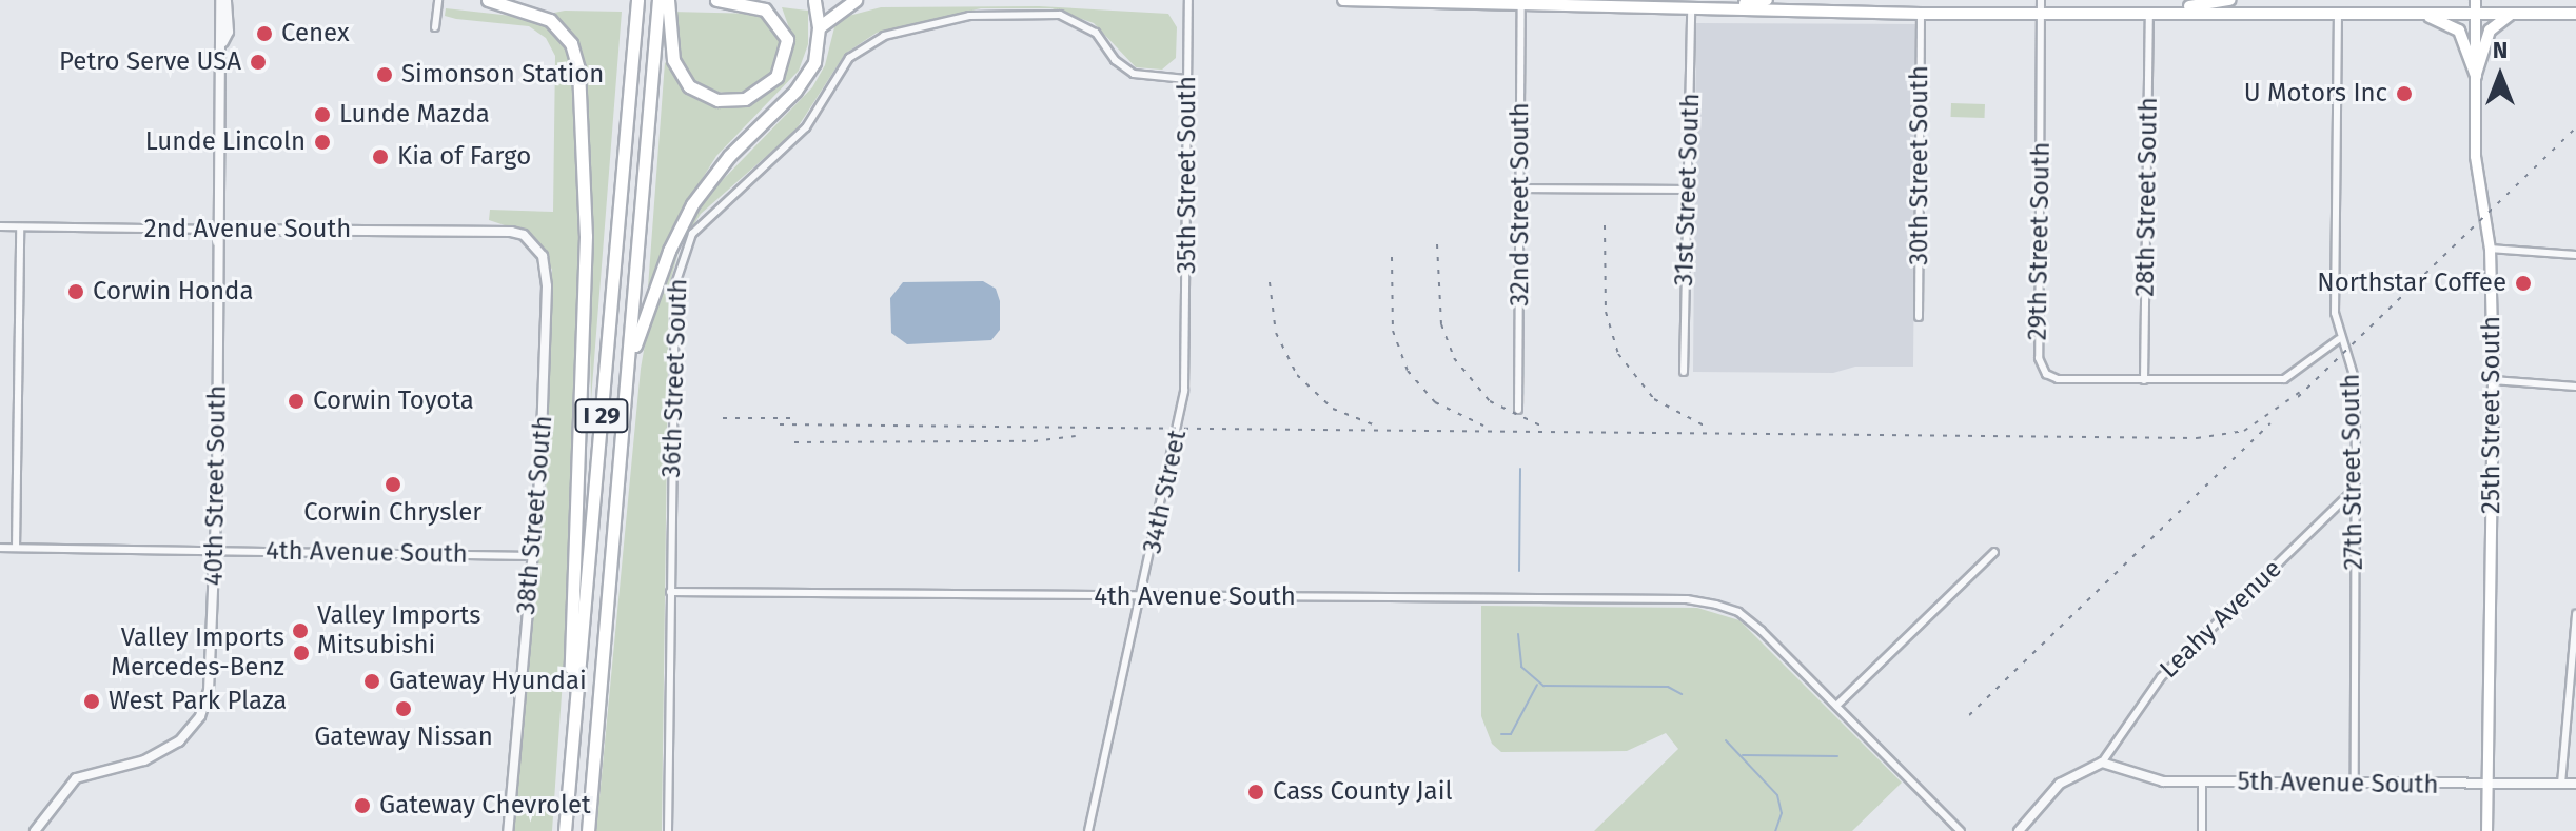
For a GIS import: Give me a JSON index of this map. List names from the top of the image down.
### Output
{
  "streets": {
    "highway": ["I 29"],
    "main road": ["25th Street South"],
    "street": [
      "30th Street South",
      "35th Street South",
      "31st Street South",
      "28th Street South",
      "32nd Street South",
      "2nd Avenue South",
      "29th Street South",
      "36th Street South",
      "27th Street South",
      "40th Street South",
      "34th Street",
      "38th Street South",
      "4th Avenue South",
      "Leahy Avenue",
      "5th Avenue South"
    ]
  },
  "crossings": [
    ["35th Street South", "36th Street South"],
    ["35th Street South", "34th Street"],
    ["28th Street South", "29th Street South"],
    ["2nd Avenue South", "40th Street South"],
    ["2nd Avenue South", "38th Street South"],
    ["29th Street South", "27th Street South"],
    ["36th Street South", "4th Avenue South"],
    ["25th Street South", "5th Avenue South"],
    ["27th Street South", "Leahy Avenue"],
    ["27th Street South", "5th Avenue South"],
    ["40th Street South", "4th Avenue South"],
    ["34th Street", "4th Avenue South"],
    ["38th Street South", "4th Avenue South"],
    ["Leahy Avenue", "5th Avenue South"]
  ],
  "places": [
    "Cenex",
    "Petro Serve USA",
    "Simonson Station",
    "U Motors Inc",
    "Lunde Mazda",
    "Lunde Lincoln",
    "Kia of Fargo",
    "Northstar Coffee",
    "Corwin Honda",
    "Corwin Toyota",
    "Corwin Chrysler",
    "Valley Imports Mitsubishi",
    "Valley Imports Mercedes-Benz",
    "Gateway Hyundai",
    "West Park Plaza",
    "Gateway Nissan",
    "Cass County Jail",
    "Gateway Chevrolet"
  ],
  "north": "top"
}
